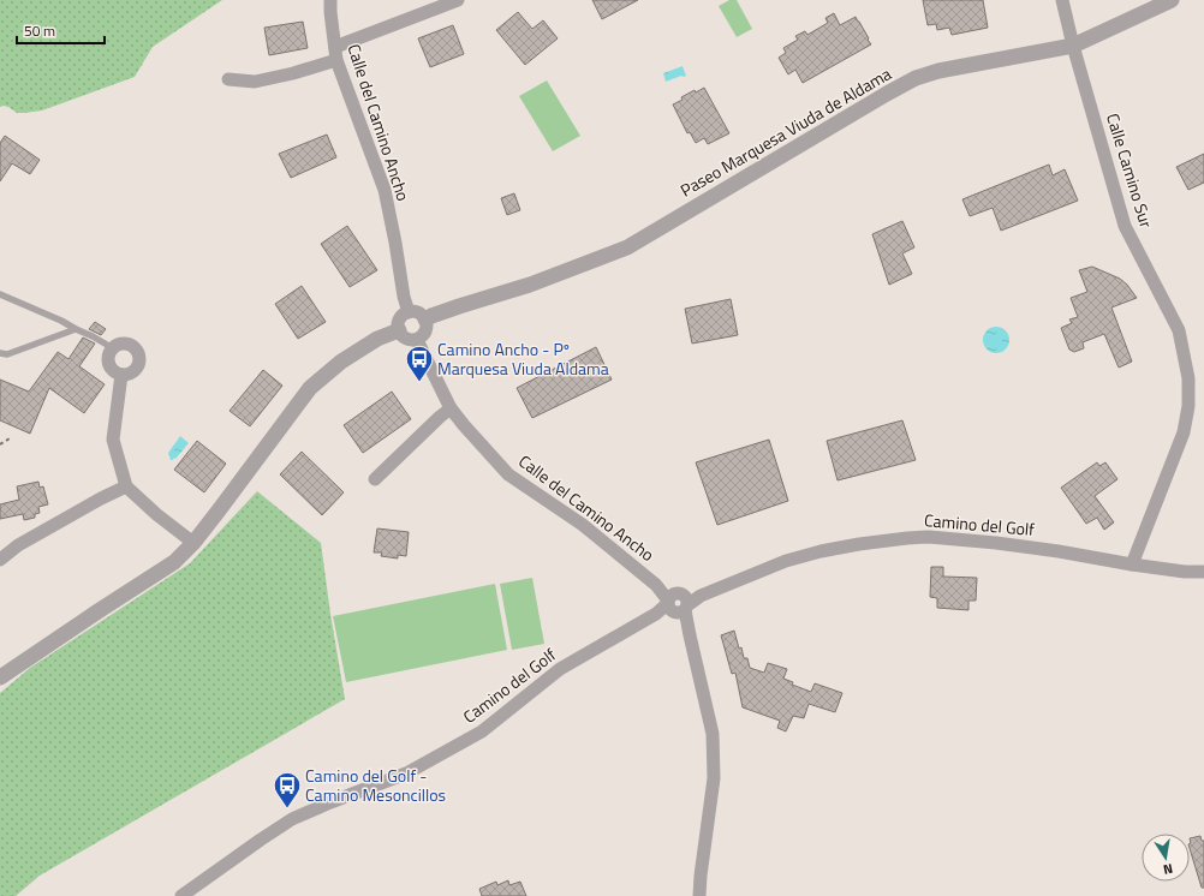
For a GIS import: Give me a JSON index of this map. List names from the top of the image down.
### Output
{
  "streets": {
    "street": [
      "Calle del Camino Ancho",
      "Paseo Marquesa Viuda de Aldama",
      "Calle Camino Sur",
      "Camino del Golf"
    ]
  },
  "crossings": [
    ["Calle del Camino Ancho", "Paseo Marquesa Viuda de Aldama"],
    ["Calle del Camino Ancho", "Camino del Golf"],
    ["Paseo Marquesa Viuda de Aldama", "Calle Camino Sur"],
    ["Calle Camino Sur", "Camino del Golf"]
  ],
  "places": {
    "bus stop": ["Camino Ancho - Pº Marquesa Viuda Aldama", "Camino del Golf - Camino Mesoncillos"]
  },
  "scale_bar": "50 m",
  "north": "bottom"
}
